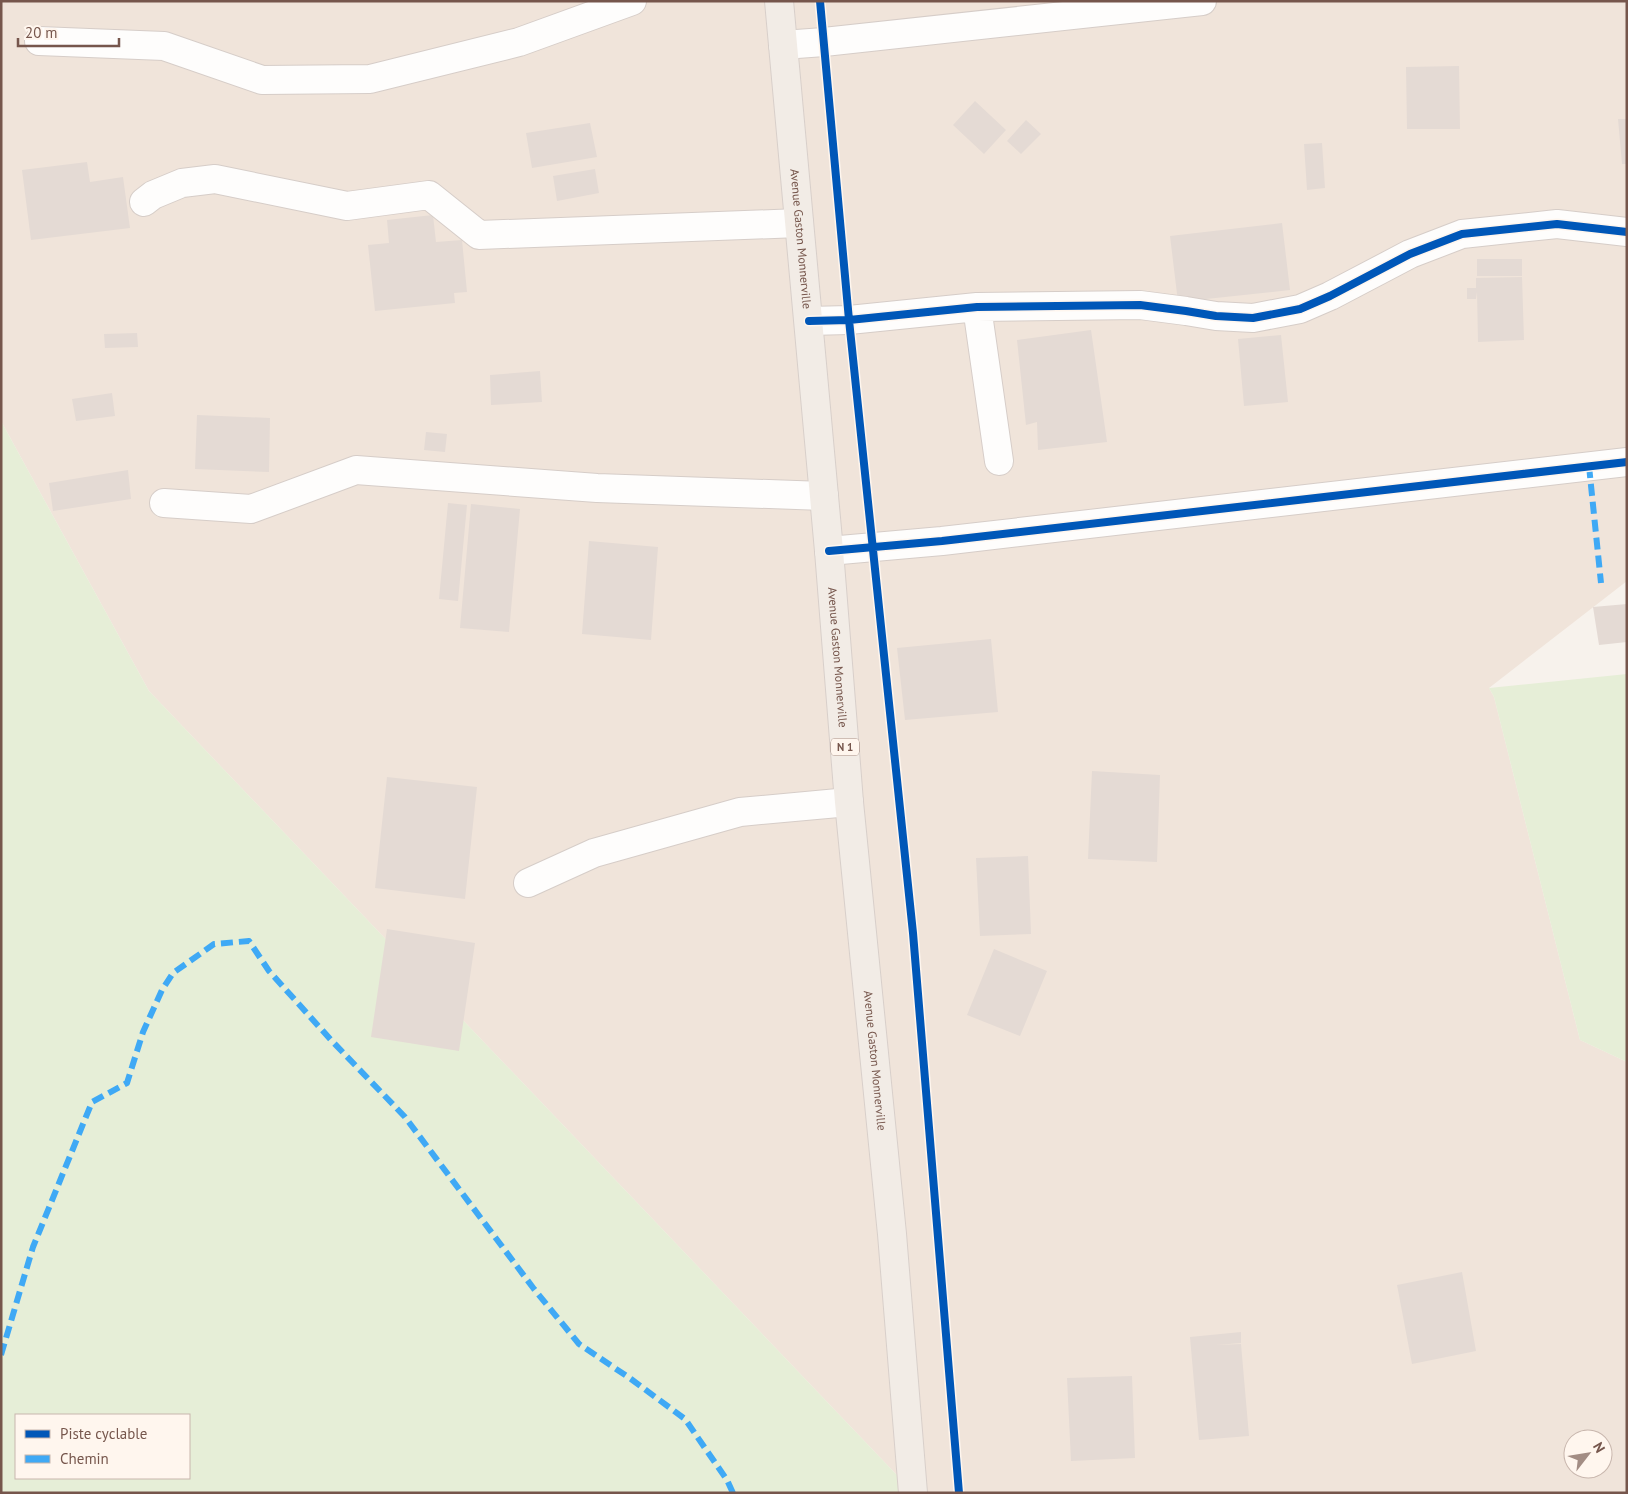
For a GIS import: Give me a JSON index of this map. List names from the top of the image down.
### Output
{
  "streets": {
    "main road": ["Avenue Gaston Monnerville", "N 1"]
  },
  "legend": ["Piste cyclable", "Chemin"],
  "scale_bar": "20 m",
  "north": "top right"
}
